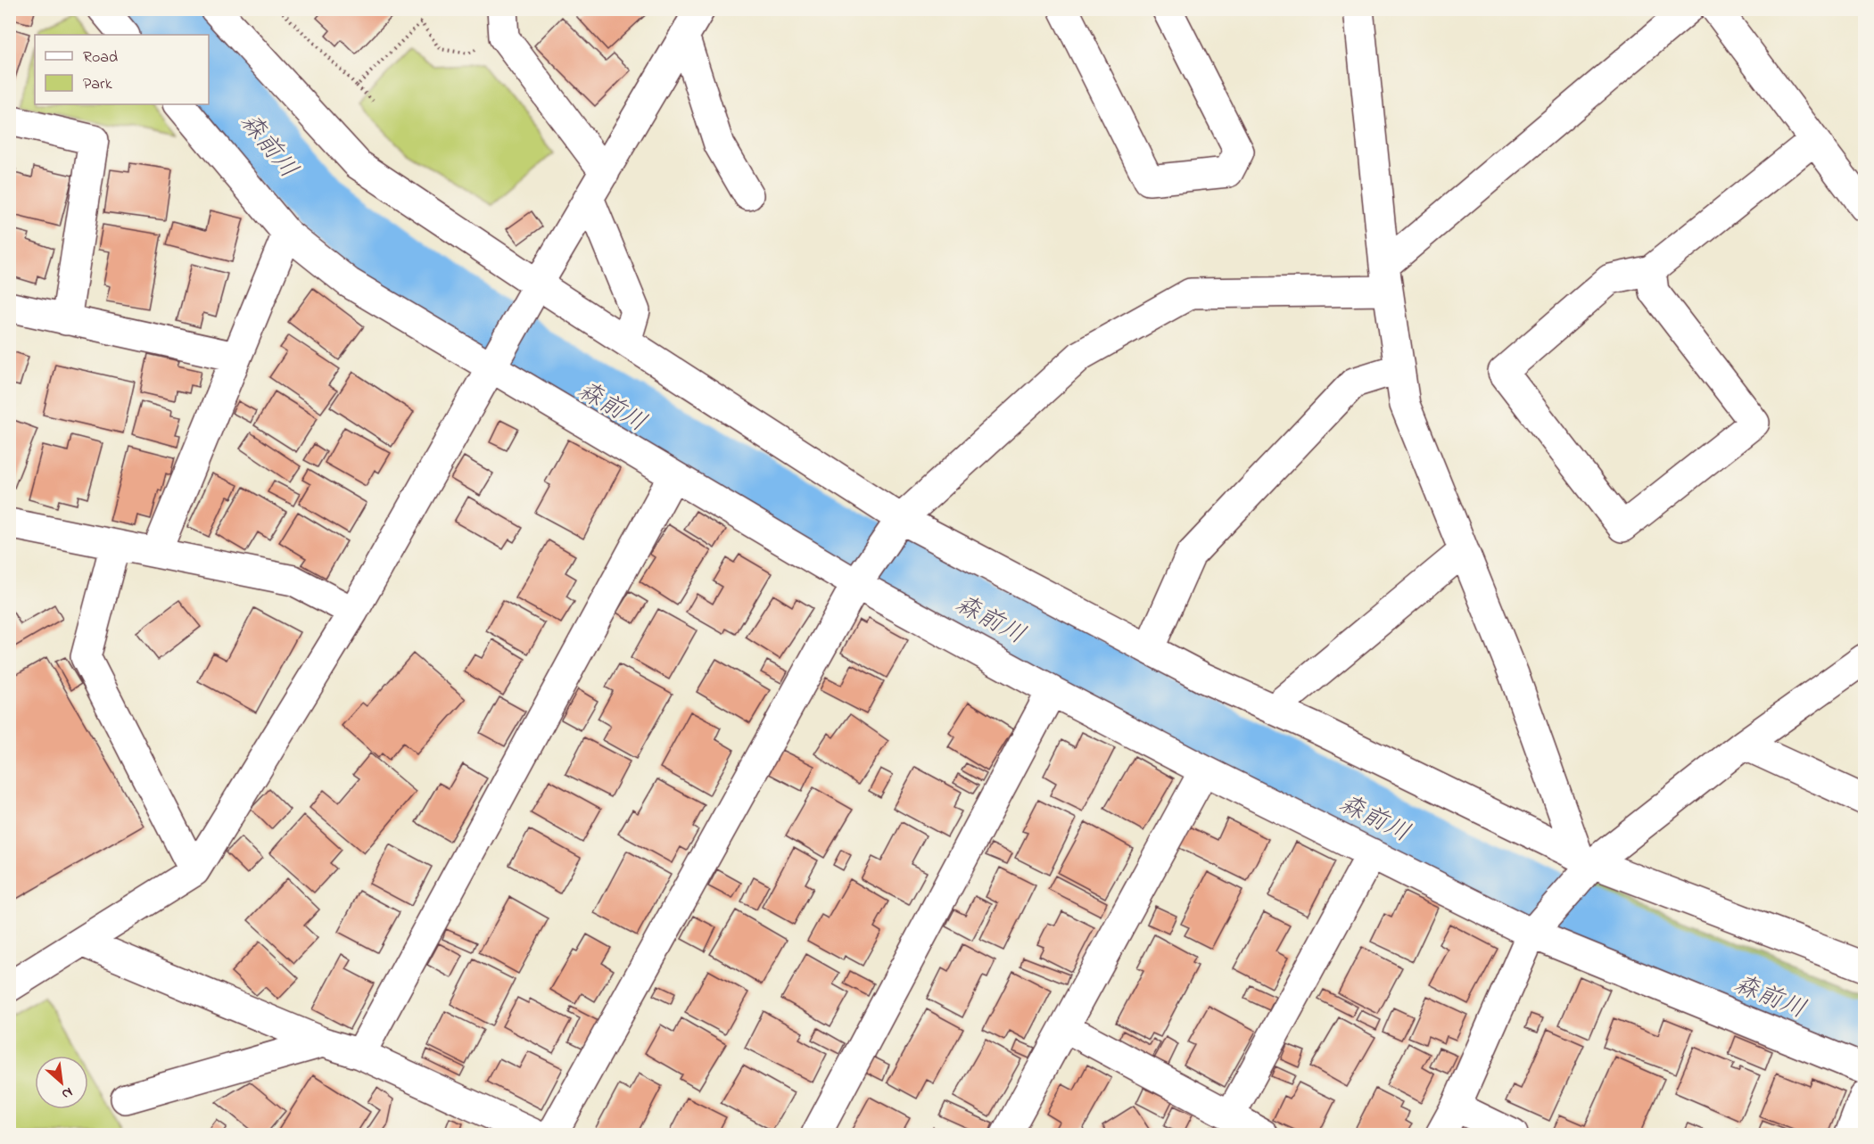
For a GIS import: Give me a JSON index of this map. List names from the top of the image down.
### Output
{
  "water": ["森前川"],
  "legend": ["Road", "Park"],
  "north": "bottom right"
}
